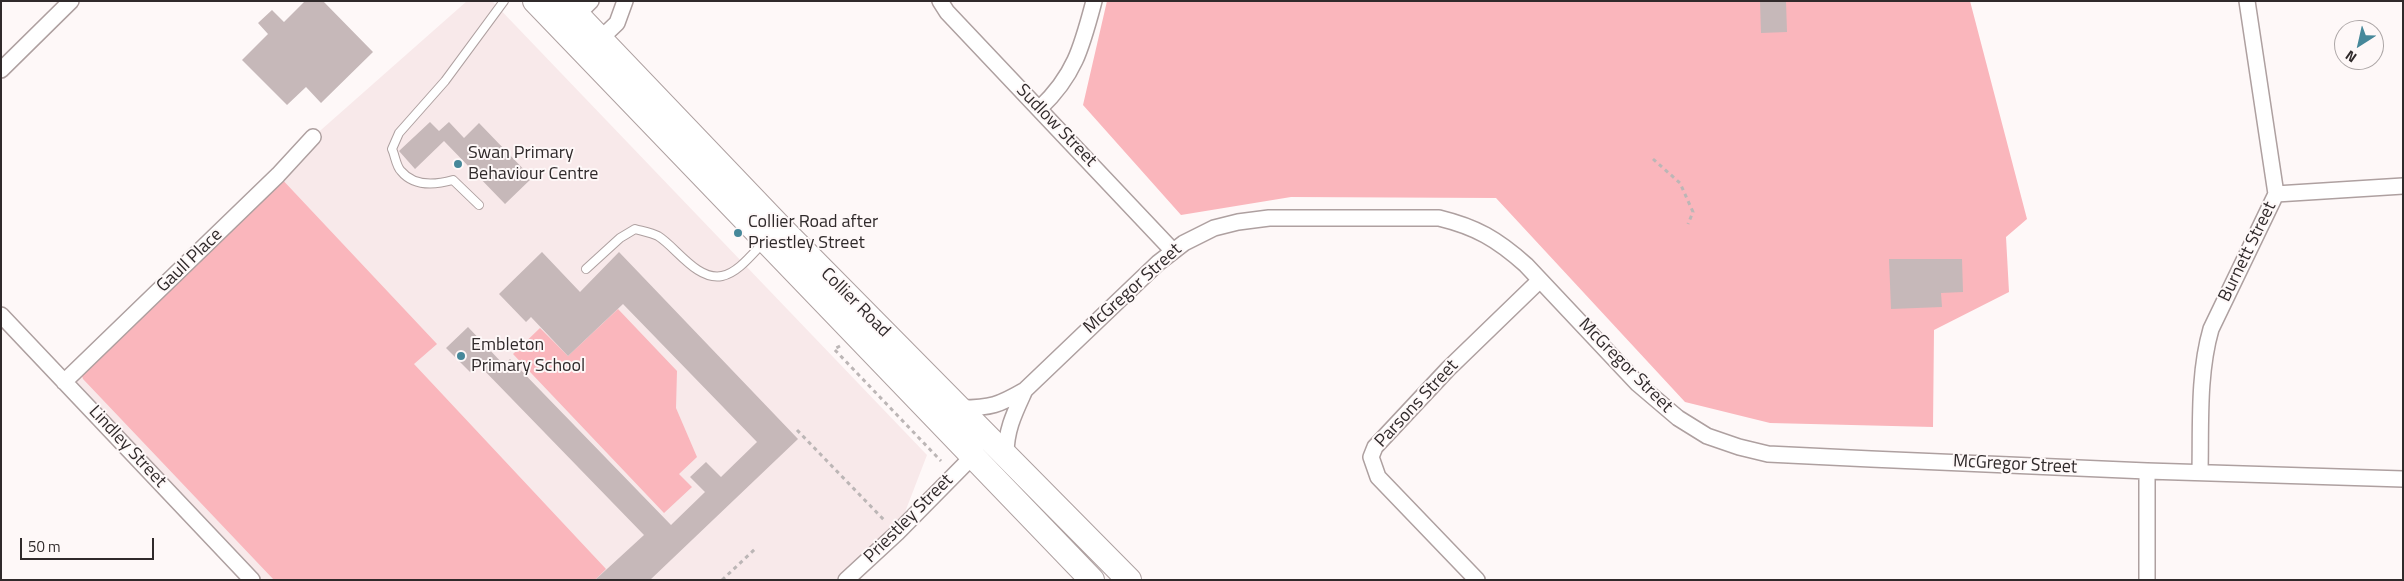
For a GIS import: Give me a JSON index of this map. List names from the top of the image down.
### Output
{
  "streets": {
    "main road": ["Collier Road"],
    "street": [
      "Sudlow Street",
      "Burnett Street",
      "Gaull Place",
      "McGregor Street",
      "Parsons Street",
      "Lindley Street",
      "Priestley Street"
    ]
  },
  "crossings": [
    ["Sudlow Street", "McGregor Street"],
    ["Burnett Street", "McGregor Street"],
    ["Gaull Place", "Lindley Street"],
    ["McGregor Street", "Collier Road"],
    ["McGregor Street", "Parsons Street"],
    ["Collier Road", "Priestley Street"]
  ],
  "places": ["Swan Primary Behaviour Centre", "Collier Road after Priestley Street", "Embleton Primary School"],
  "scale_bar": "50 m",
  "north": "bottom left"
}
